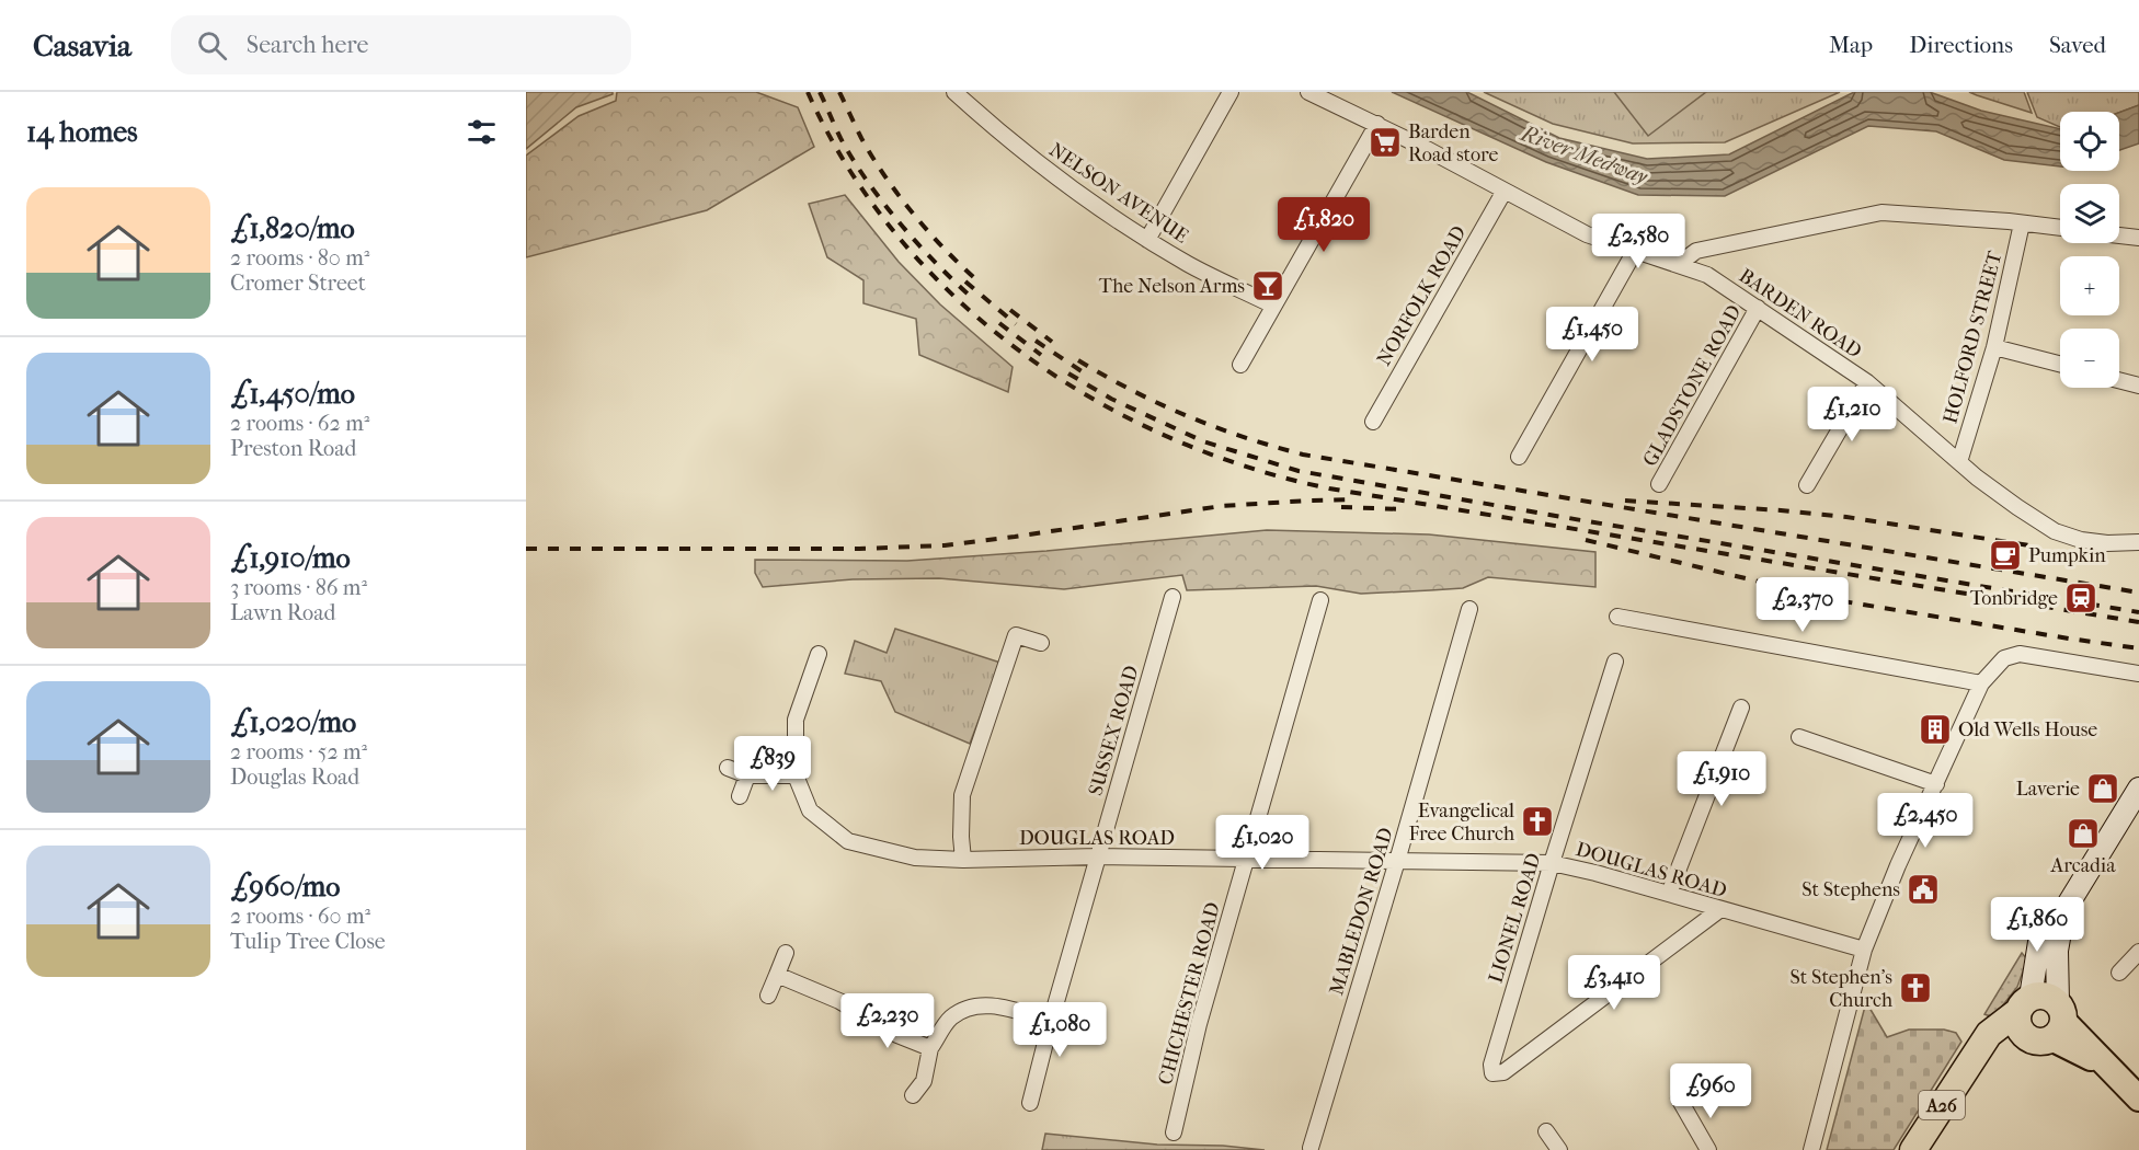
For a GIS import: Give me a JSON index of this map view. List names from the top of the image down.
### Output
{
  "streets": {
    "highway": ["A26"],
    "street": [
      "NELSON AVENUE",
      "NORFOLK ROAD",
      "BARDEN ROAD",
      "HOLFORD STREET",
      "GLADSTONE ROAD",
      "SUSSEX ROAD",
      "DOUGLAS ROAD",
      "MABLEDON ROAD",
      "LIONEL ROAD",
      "CHICHESTER ROAD"
    ]
  },
  "crossings": [
    ["NORFOLK ROAD", "BARDEN ROAD"],
    ["BARDEN ROAD", "HOLFORD STREET"],
    ["BARDEN ROAD", "GLADSTONE ROAD"],
    ["SUSSEX ROAD", "DOUGLAS ROAD"],
    ["DOUGLAS ROAD", "MABLEDON ROAD"],
    ["DOUGLAS ROAD", "LIONEL ROAD"],
    ["DOUGLAS ROAD", "CHICHESTER ROAD"]
  ],
  "water": ["River Medway"],
  "places": {
    "supermarket": ["Barden Road store"],
    "bar": ["The Nelson Arms"],
    "cafe": ["Pumpkin"],
    "station": ["Tonbridge"],
    "building": ["Old Wells House"],
    "shop": ["Laverie", "Arcadia"],
    "church": ["Evangelical Free Church", "St Stephen's Church"],
    "public building": ["St Stephens"]
  },
  "page": {
    "header": "Casavia",
    "search": "Search here",
    "nav": ["Map", "Directions", "Saved"],
    "heading": "14 homes",
    "map_buttons": ["+", "−"],
    "list": [
      {
        "name": "£1,820/mo",
        "note": "2 rooms · 80 m² · Cromer Street"
      },
      {
        "name": "£1,450/mo",
        "note": "2 rooms · 62 m² · Preston Road"
      },
      {
        "name": "£1,910/mo",
        "note": "3 rooms · 86 m² · Lawn Road"
      },
      {
        "name": "£1,020/mo",
        "note": "2 rooms · 52 m² · Douglas Road"
      },
      {
        "name": "£960/mo",
        "note": "2 rooms · 60 m² · Tulip Tree Close"
      }
    ],
    "price": [
      "£1,820",
      "£2,580",
      "£1,450",
      "£1,210",
      "£2,370",
      "£839",
      "£1,910",
      "£2,450",
      "£1,020",
      "£1,860",
      "£3,410",
      "£2,230",
      "£1,080",
      "£960"
    ]
  }
}
